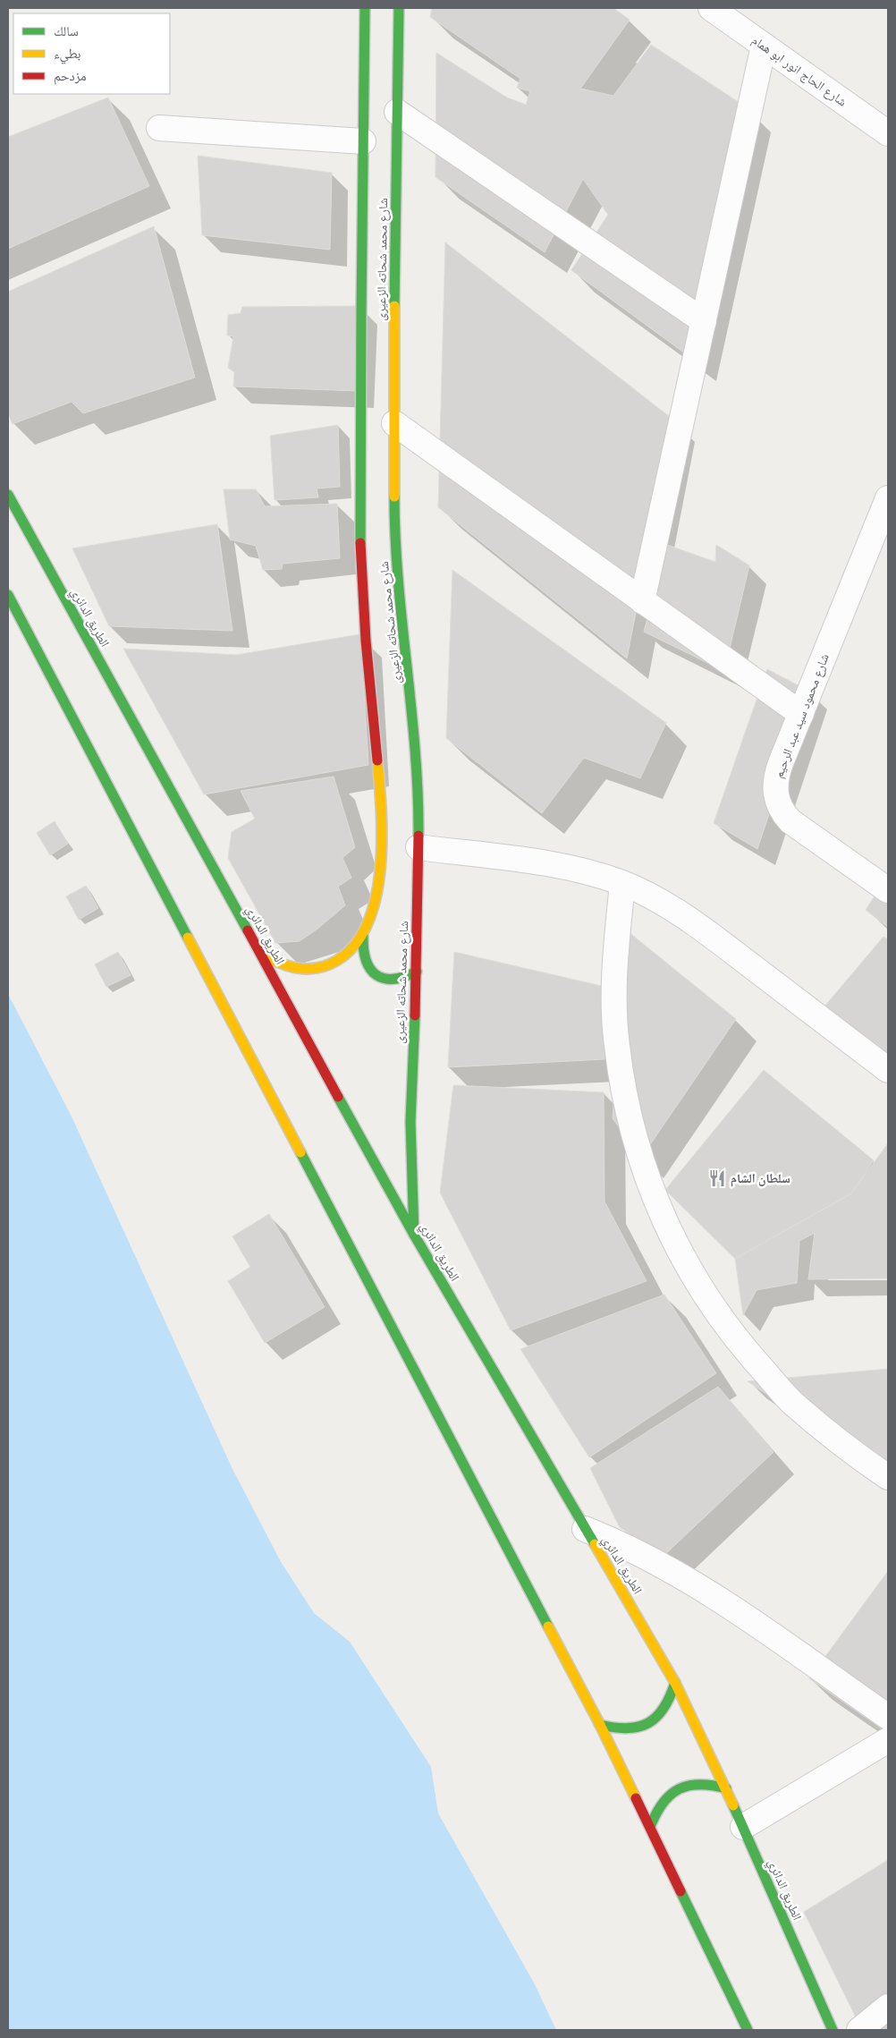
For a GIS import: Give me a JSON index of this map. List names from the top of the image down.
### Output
{
  "streets": {
    "main road": ["شارع محمد شحاته الزعيرى", "الطريق الدائري"],
    "street": ["شارع الحاج انور ابو همام", "شارع محمود سيد عبد الرحيم"]
  },
  "crossings": [
    ["شارع محمد شحاته الزعيرى", "الطريق الدائري"]
  ],
  "places": {
    "restaurant": ["سلطان الشام"]
  },
  "legend": ["سالك", "بطيء", "مزدحم"]
}
